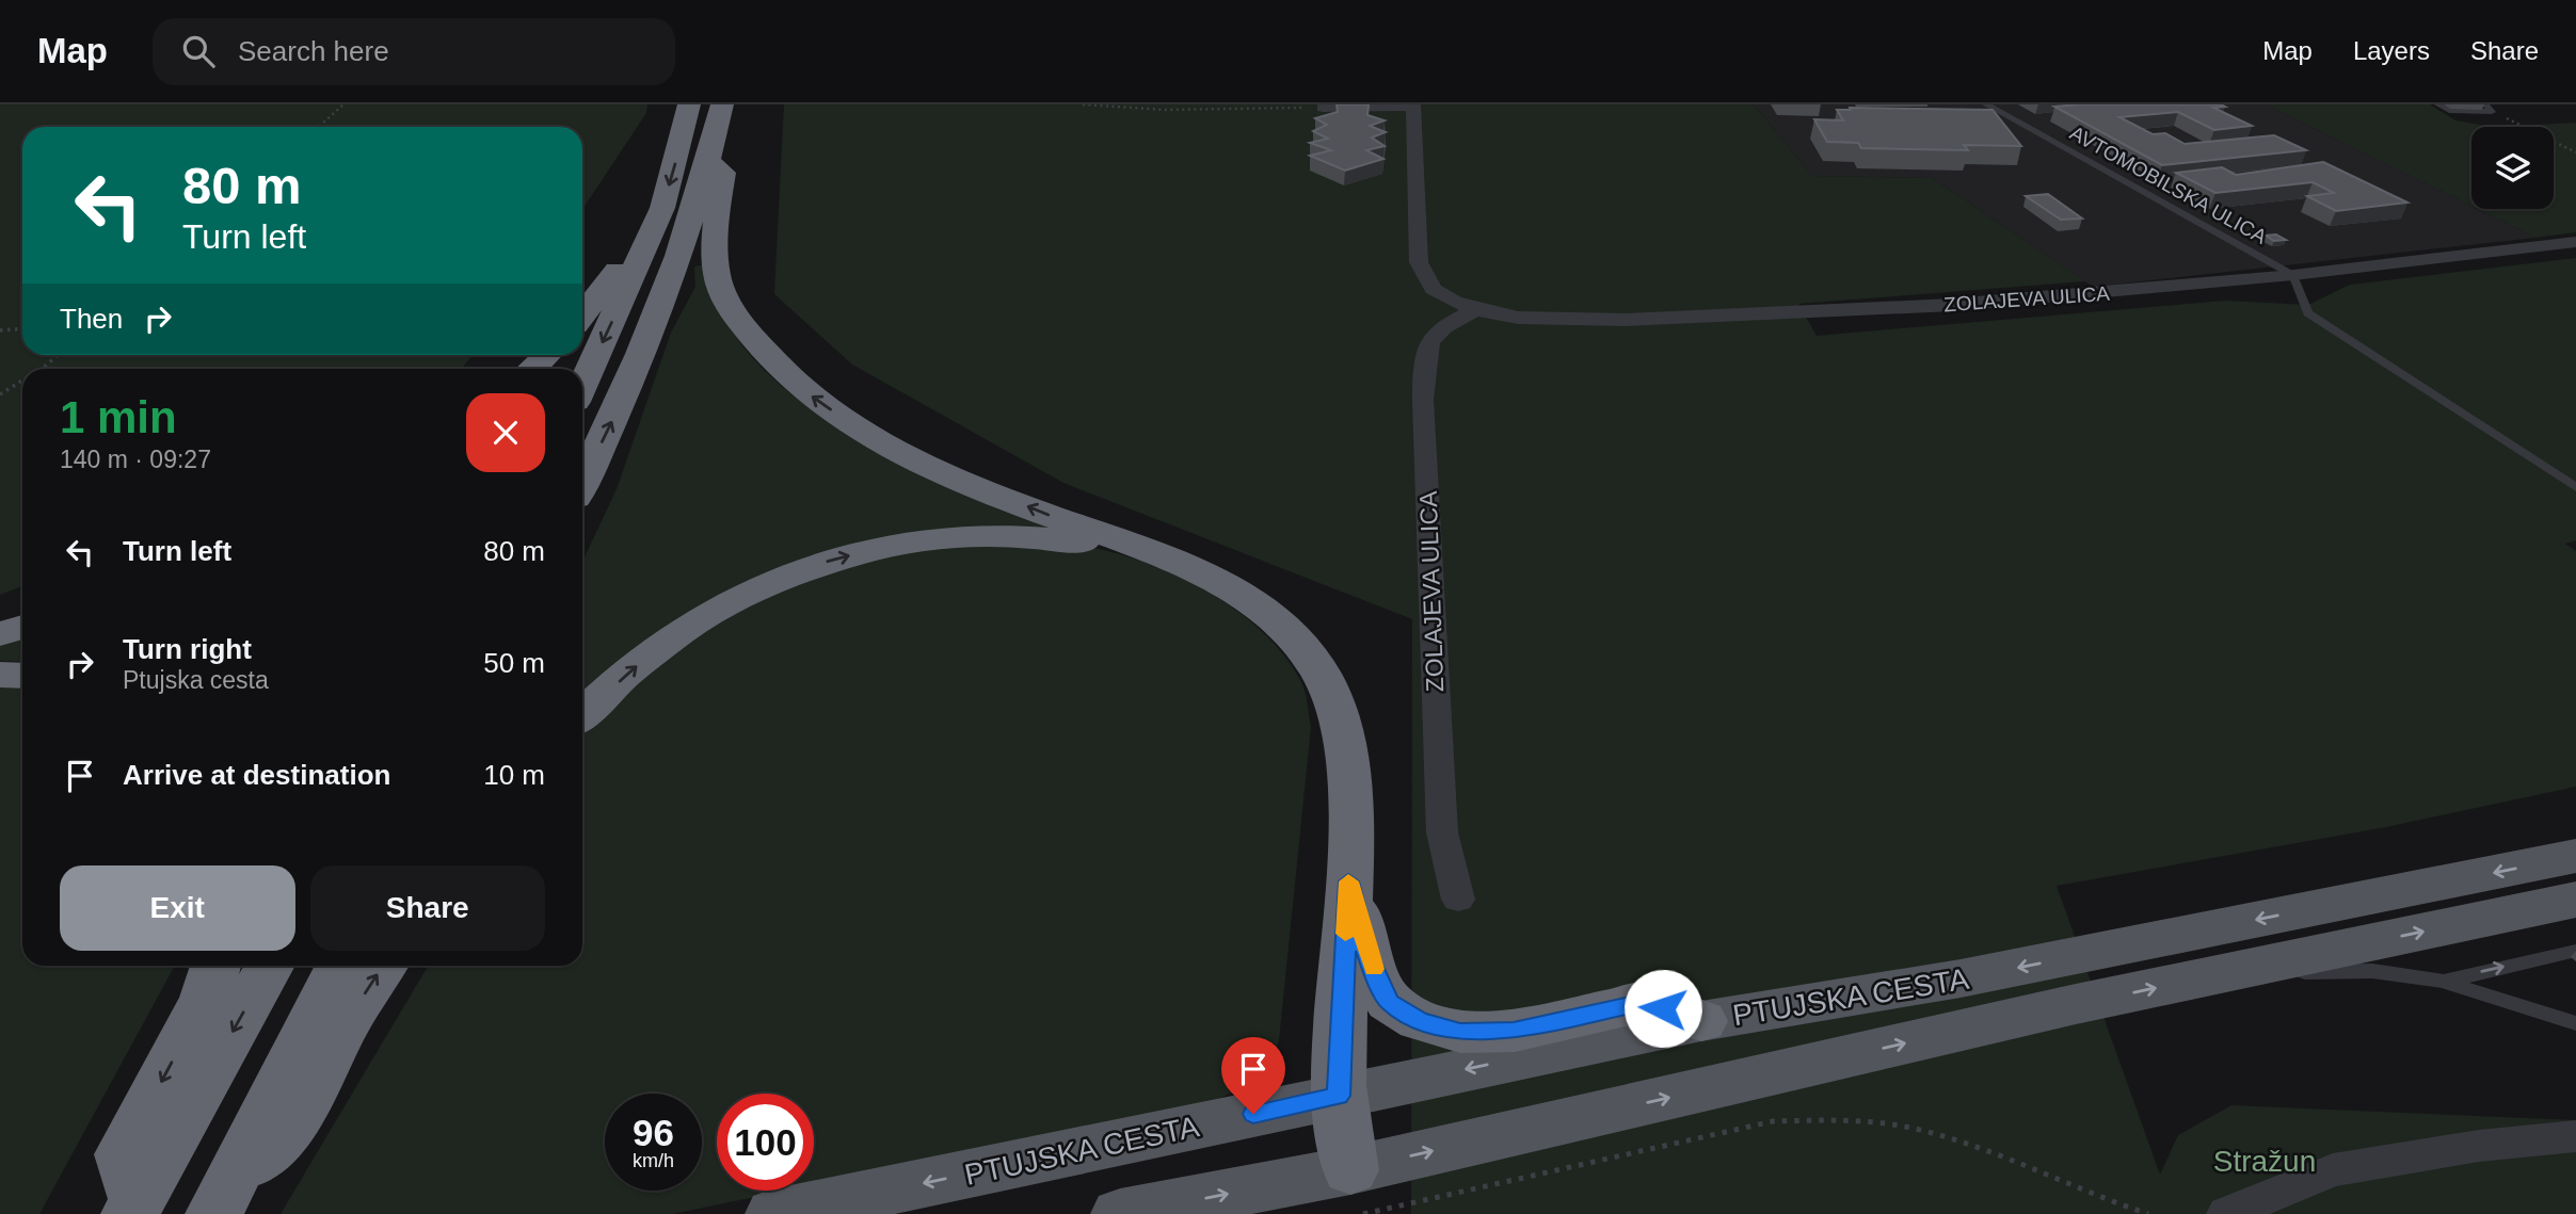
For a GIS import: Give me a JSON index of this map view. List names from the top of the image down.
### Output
{
  "streets": {
    "main road": ["PTUJSKA CESTA"],
    "street": ["ZOLAJEVA ULICA"],
    "lane": ["AVTOMOBILSKA ULICA"]
  },
  "crossings": [
    ["AVTOMOBILSKA ULICA", "ZOLAJEVA ULICA"]
  ],
  "parks": ["Stražun"],
  "page": {
    "header": "Map",
    "search": "Search here",
    "nav": ["Map", "Layers", "Share"],
    "turn": ["80 m", "Turn left"],
    "then": "Then",
    "heading": ["1 min", "140 m · 09:27"],
    "list": [
      {
        "name": "Turn left",
        "value": "80 m"
      },
      {
        "name": "Turn right",
        "note": "Ptujska cesta",
        "value": "50 m"
      },
      {
        "name": "Arrive at destination",
        "value": "10 m"
      }
    ],
    "buttons": ["Exit", "Share"],
    "speed": "96 km/h",
    "limit": "100"
  }
}
